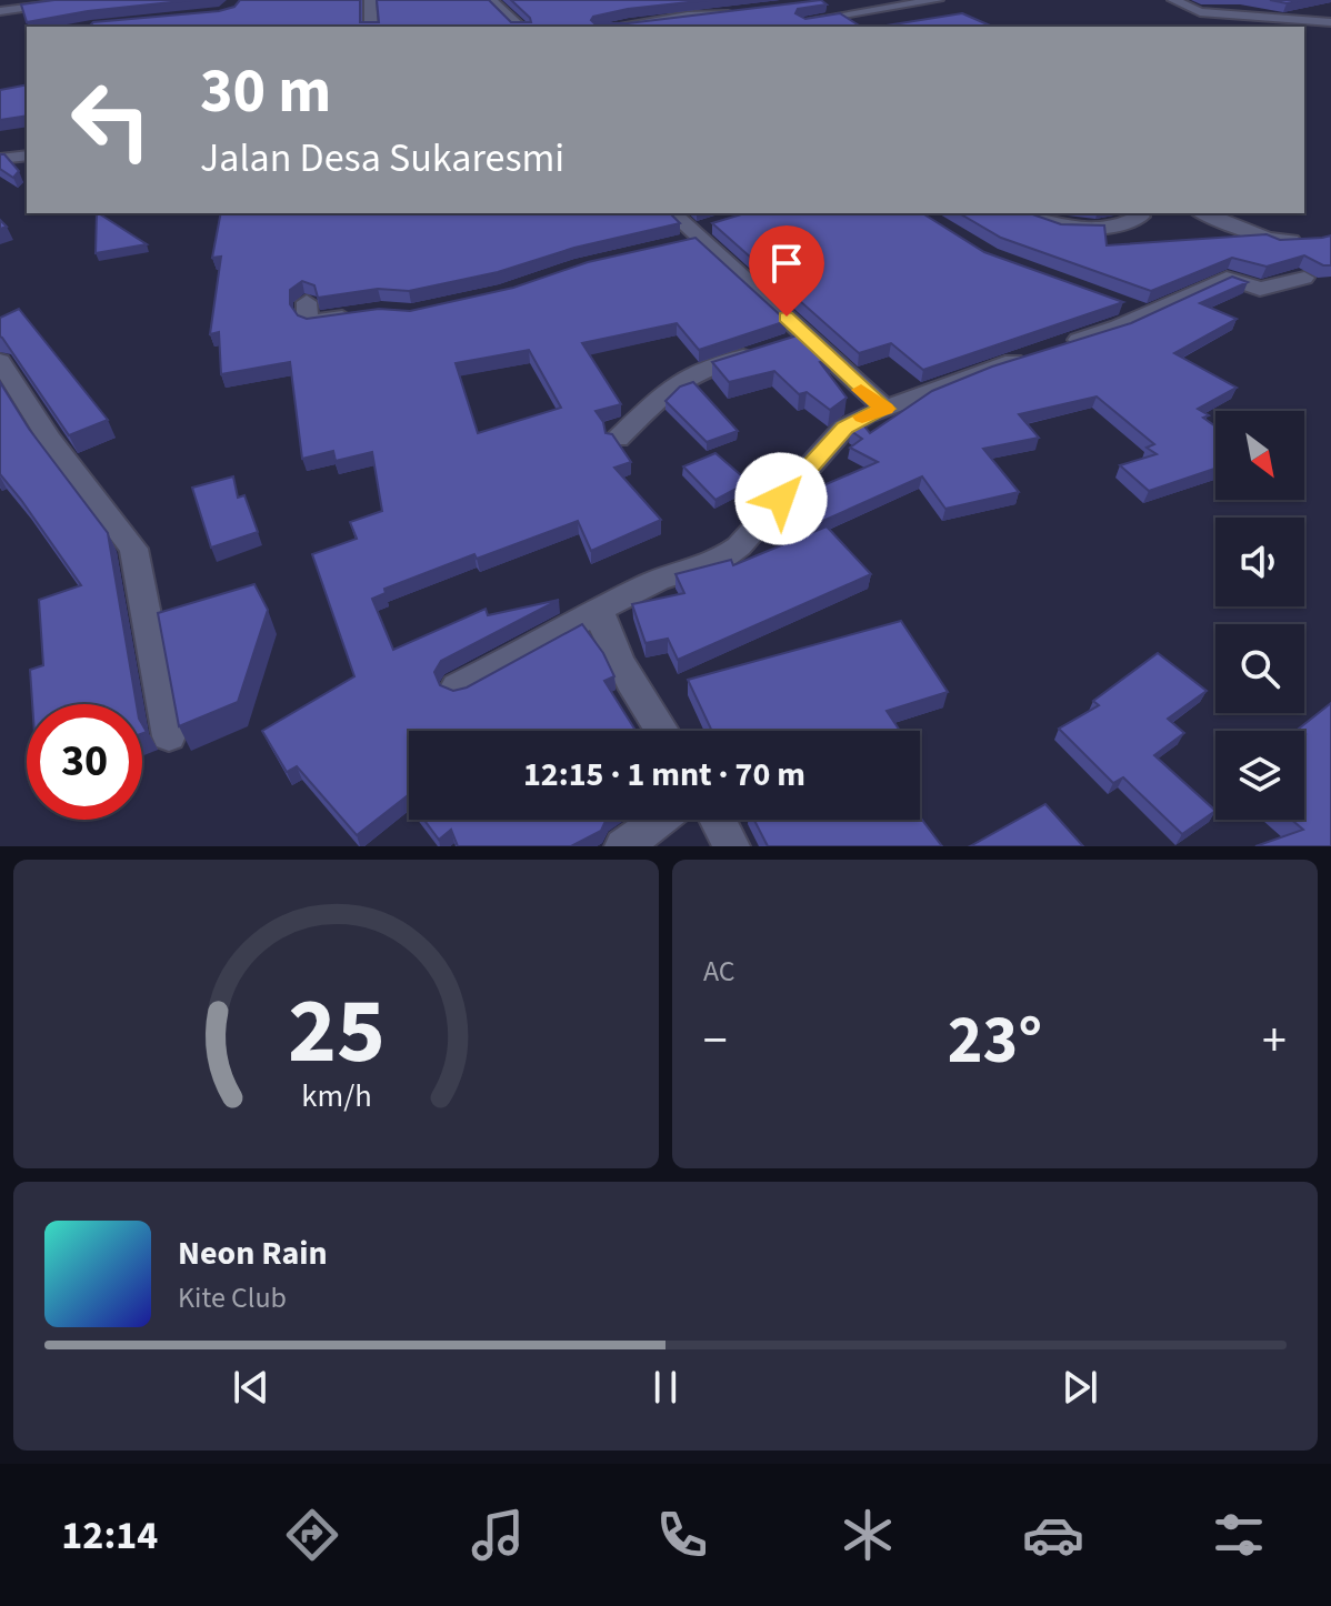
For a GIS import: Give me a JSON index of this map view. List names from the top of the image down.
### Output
{
  "north": "bottom right",
  "page": {
    "turn": ["30 m", "Jalan Desa Sukaresmi"],
    "limit": "30",
    "trip": "12:15 · 1 mnt · 70 m",
    "tile": "AC",
    "heat": ["−", "23°", "+"],
    "song": ["Neon Rain", "Kite Club"],
    "tabs": "12:14",
    "gauge": ["25", "km/h"]
  }
}
